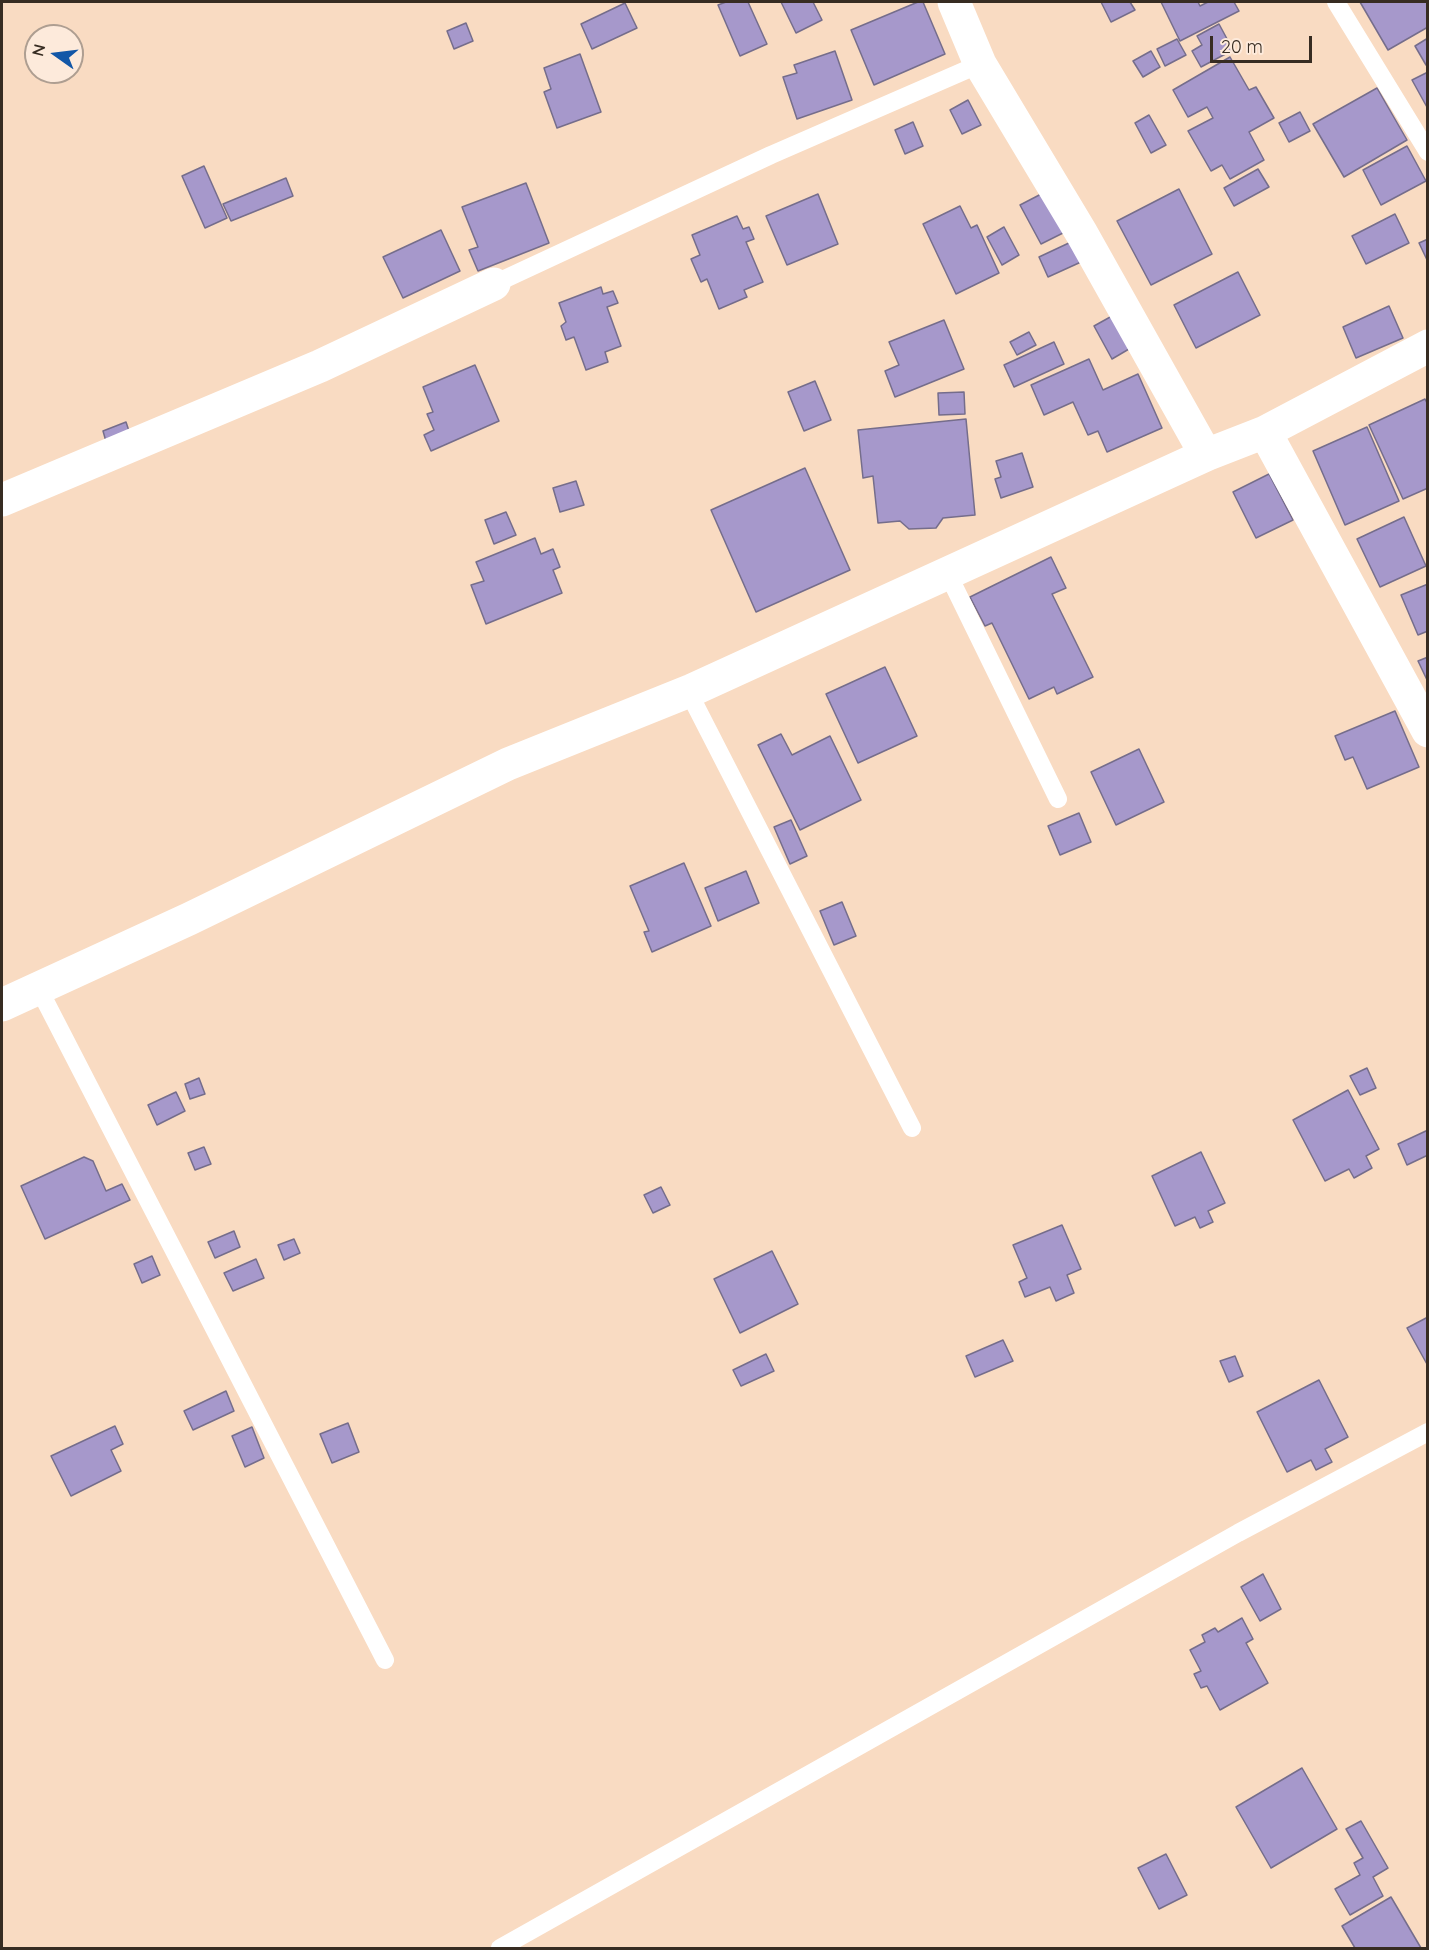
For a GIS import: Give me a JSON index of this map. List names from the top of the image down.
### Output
{
  "scale_bar": "20 m",
  "north": "left"
}
